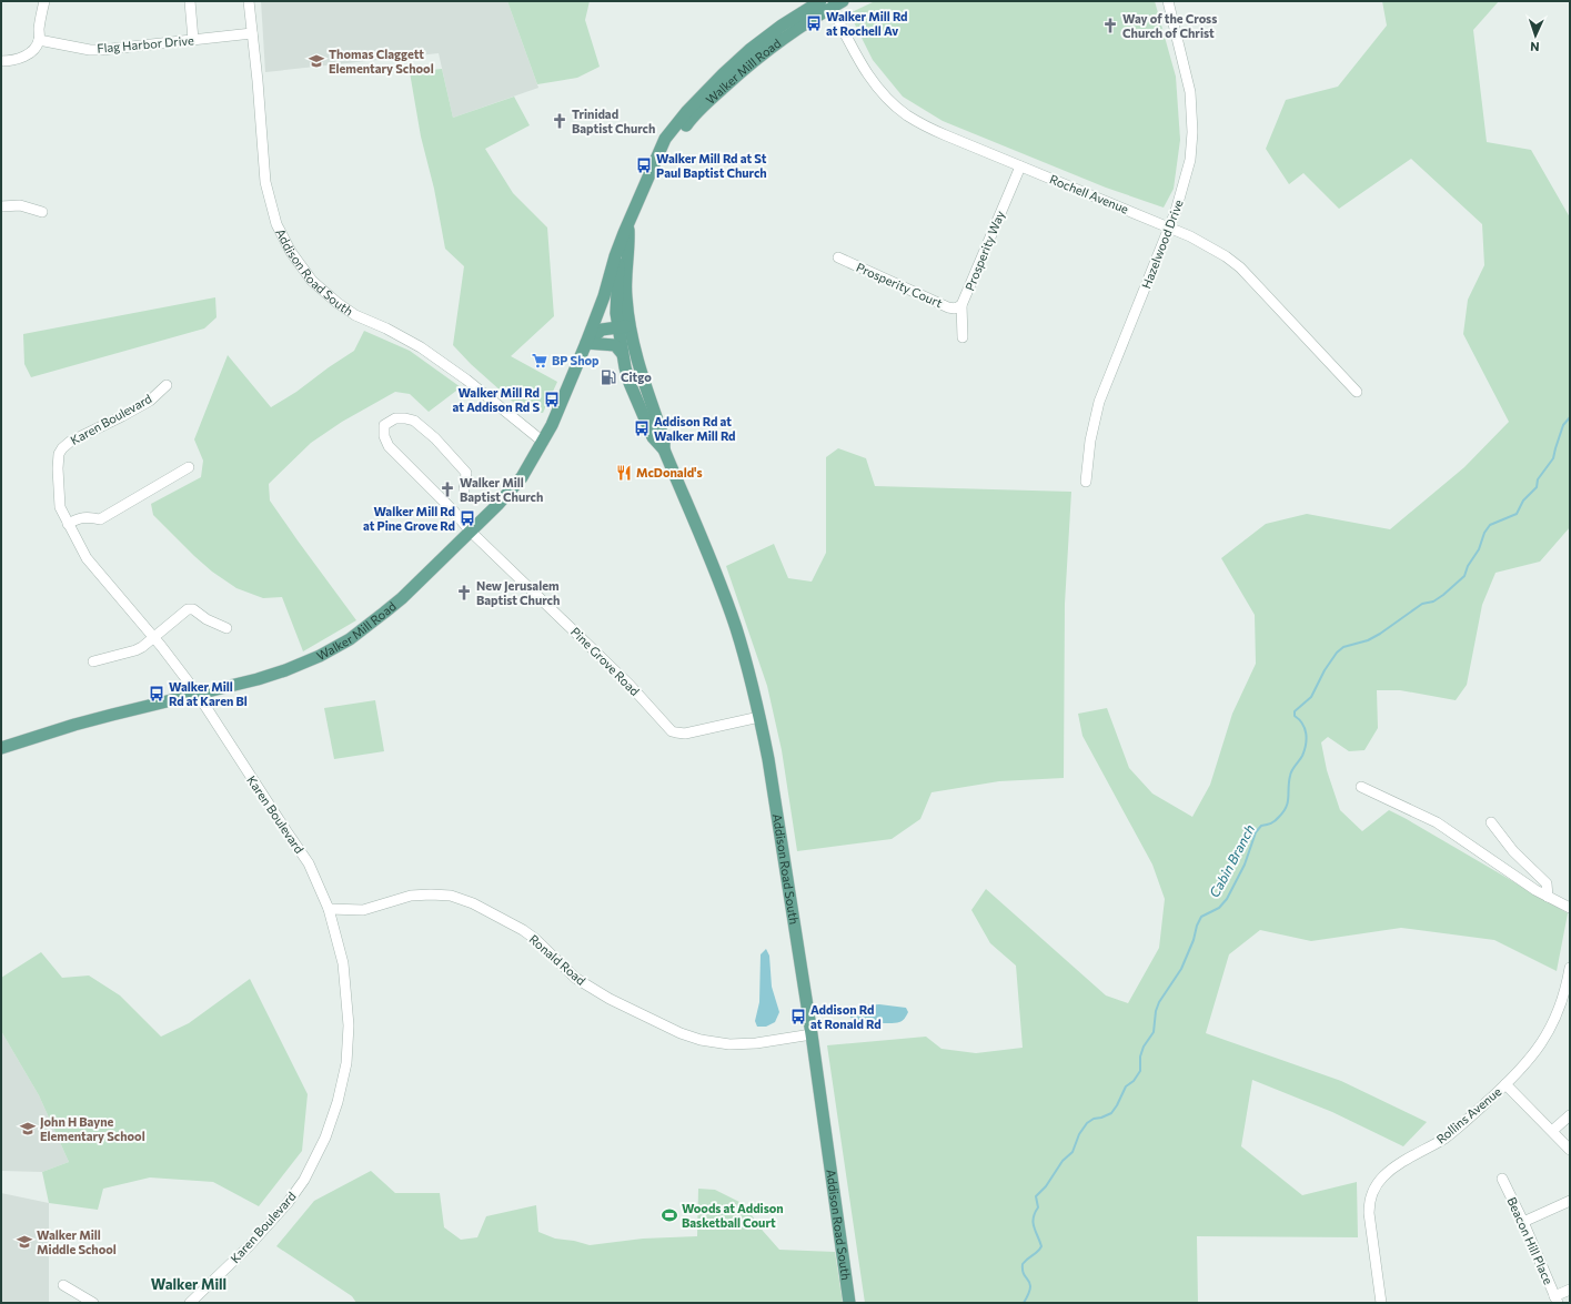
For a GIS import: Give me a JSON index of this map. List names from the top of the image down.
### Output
{
  "streets": {
    "main road": ["Walker Mill Road", "Addison Road South"],
    "street": [
      "Flag Harbor Drive",
      "Rochell Avenue",
      "Hazelwood Drive",
      "Prosperity Way",
      "Prosperity Court",
      "Karen Boulevard",
      "Pine Grove Road",
      "Ronald Road",
      "Rollins Avenue",
      "Beacon Hill Place"
    ]
  },
  "crossings": [
    ["Flag Harbor Drive", "Addison Road South"],
    ["Walker Mill Road", "Rochell Avenue"],
    ["Walker Mill Road", "Addison Road South"],
    ["Walker Mill Road", "Karen Boulevard"],
    ["Walker Mill Road", "Pine Grove Road"],
    ["Rochell Avenue", "Hazelwood Drive"],
    ["Rochell Avenue", "Prosperity Way"],
    ["Prosperity Way", "Prosperity Court"],
    ["Addison Road South", "Pine Grove Road"],
    ["Addison Road South", "Ronald Road"],
    ["Karen Boulevard", "Ronald Road"]
  ],
  "districts": ["Walker Mill"],
  "water": ["Cabin Branch"],
  "places": {
    "bus stop": [
      "Walker Mill Rd at Rochell Av",
      "Walker Mill Rd at St Paul Baptist Church",
      "Walker Mill Rd at Addison Rd S",
      "Addison Rd at Walker Mill Rd",
      "Walker Mill Rd at Pine Grove Rd",
      "Walker Mill Rd at Karen Bl",
      "Addison Rd at Ronald Rd"
    ],
    "church": [
      "Way of the Cross Church of Christ",
      "Trinidad Baptist Church",
      "Walker Mill Baptist Church",
      "New Jerusalem Baptist Church"
    ],
    "school or university": ["Thomas Claggett Elementary School", "John H Bayne Elementary School", "Walker Mill Middle School"],
    "supermarket": ["BP Shop"],
    "fuel station": ["Citgo"],
    "restaurant": ["McDonald's"],
    "sports": ["Woods at Addison Basketball Court"]
  },
  "north": "bottom"
}
